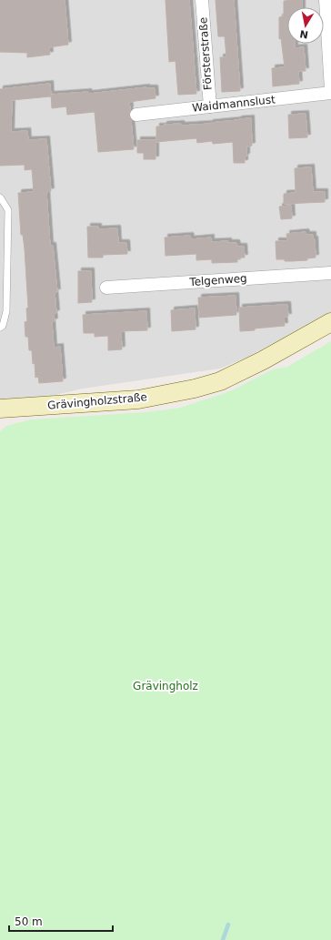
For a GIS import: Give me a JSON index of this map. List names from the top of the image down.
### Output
{
  "streets": {
    "main road": ["Grävingholzstraße"],
    "street": ["Försterstraße", "Waidmannslust", "Telgenweg"]
  },
  "crossings": [
    ["Försterstraße", "Waidmannslust"]
  ],
  "parks": ["Grävingholz"],
  "scale_bar": "50 m",
  "north": "bottom"
}
